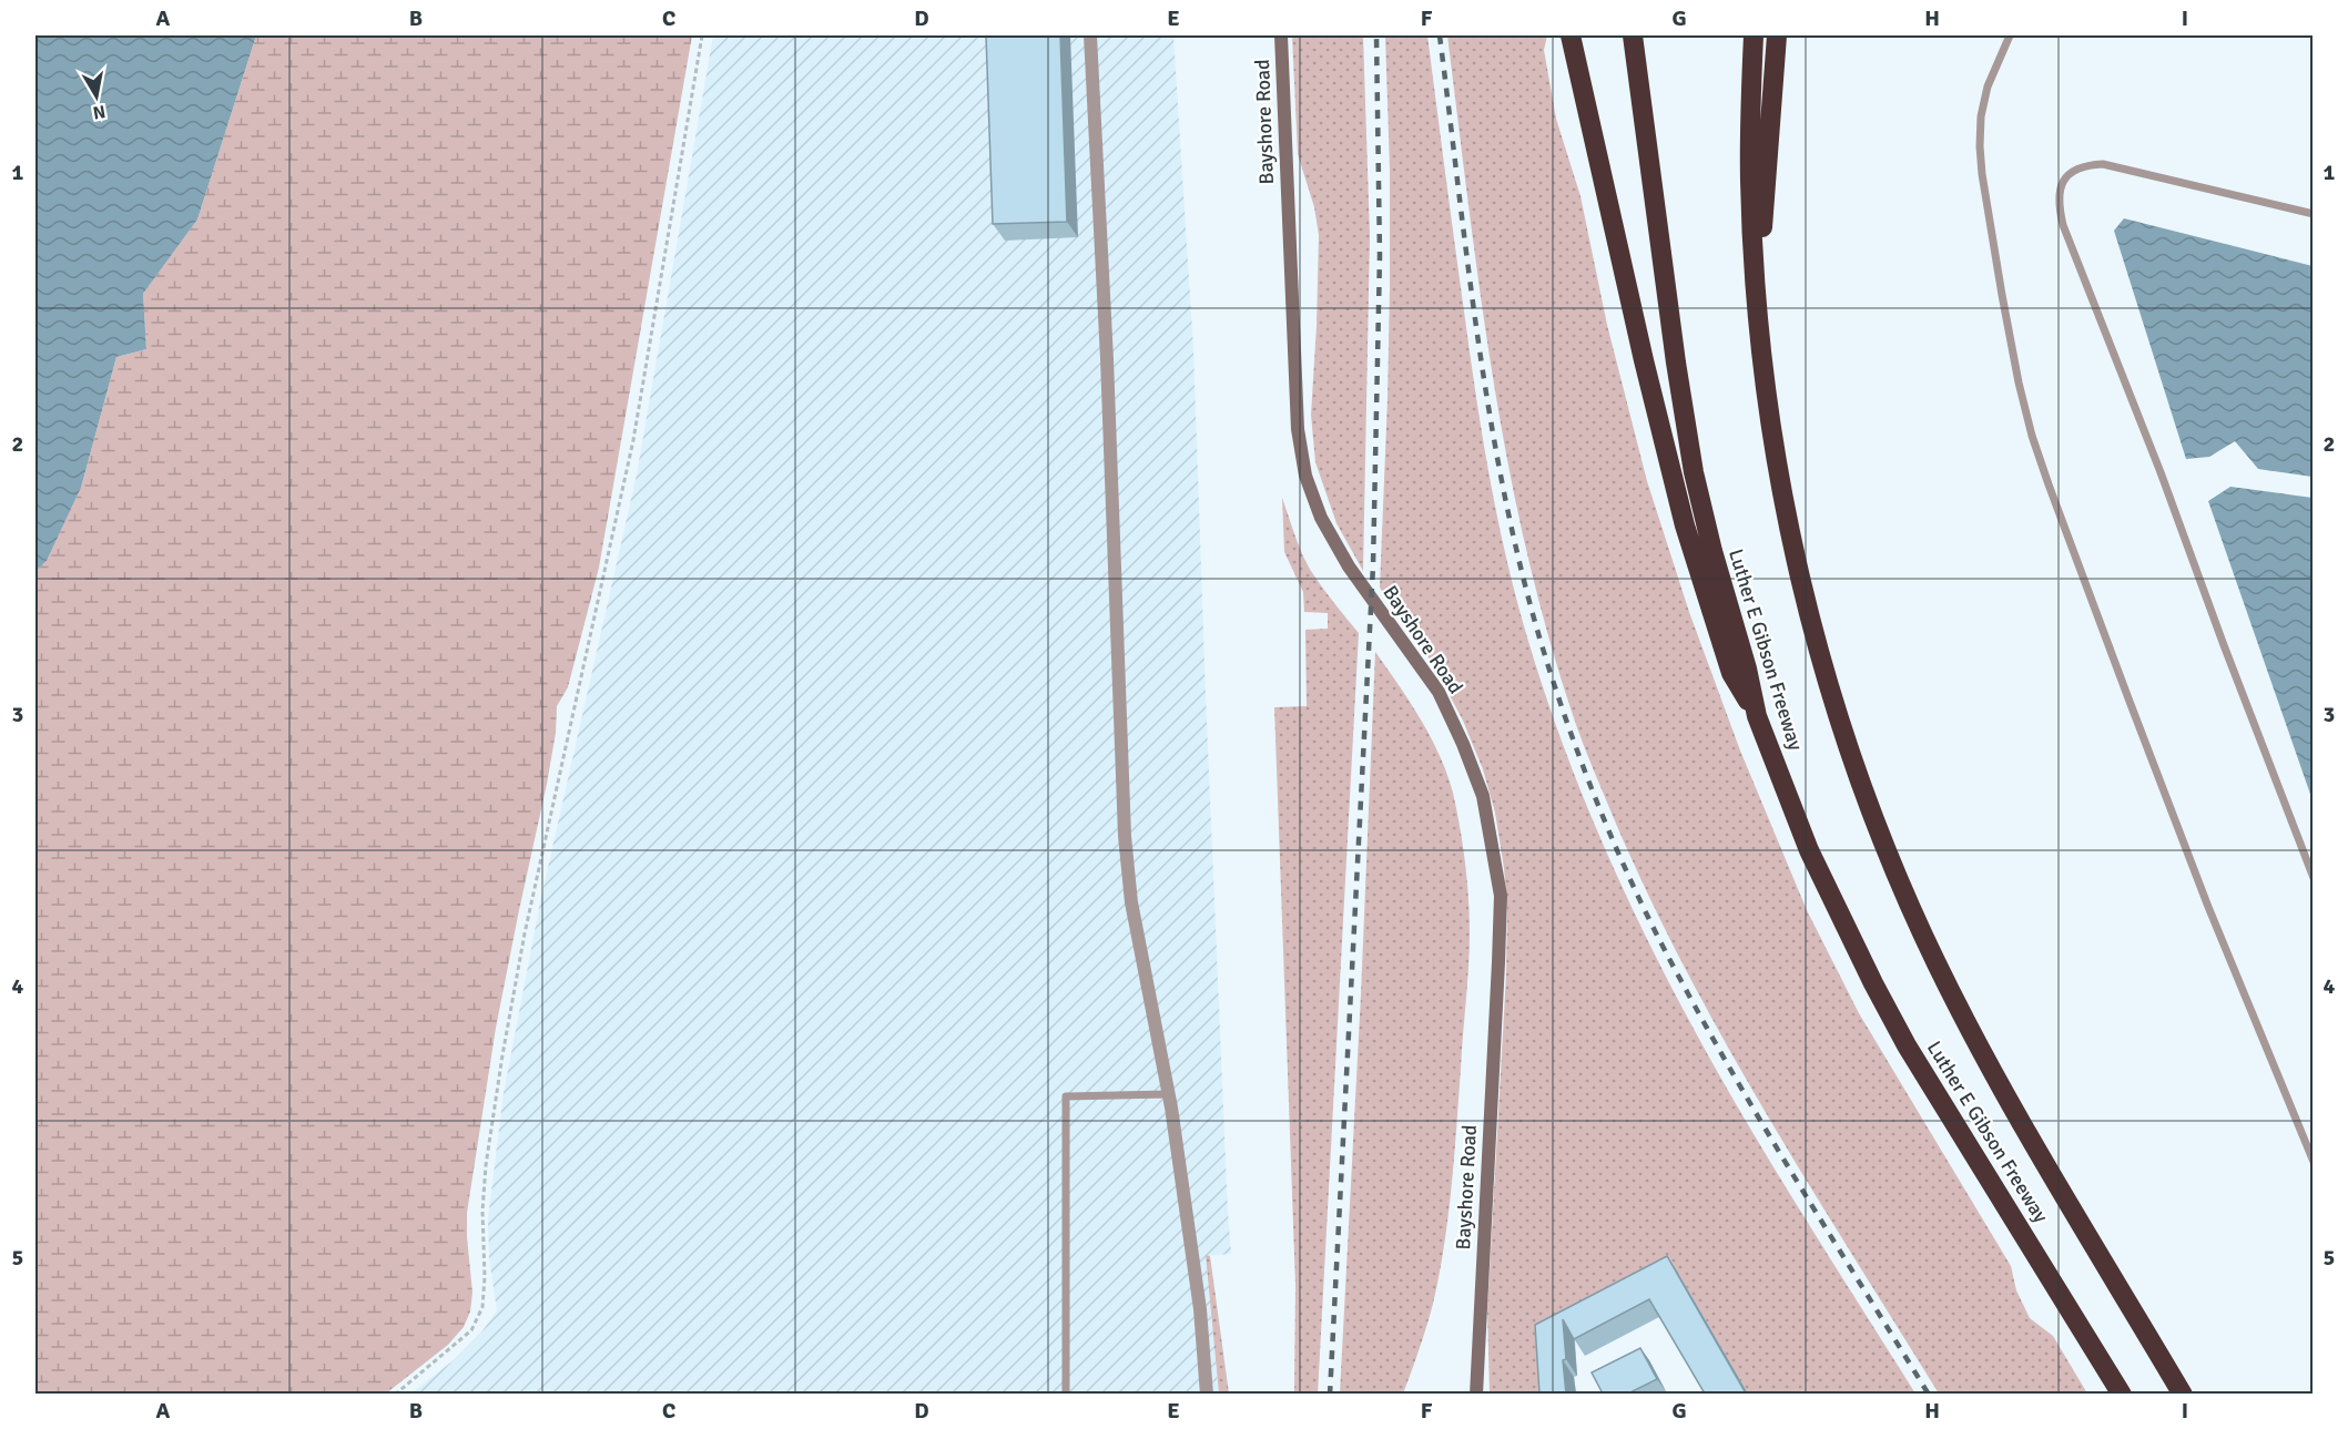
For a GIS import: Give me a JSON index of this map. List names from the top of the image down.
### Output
{
  "streets": {
    "highway": ["Luther E Gibson Freeway"],
    "street": ["Bayshore Road"]
  },
  "north": "bottom",
  "grid": {
    "columns": [
      "A",
      "B",
      "C",
      "D",
      "E",
      "F",
      "G",
      "H",
      "I"
    ],
    "rows": [
      "1",
      "2",
      "3",
      "4",
      "5"
    ]
  }
}
